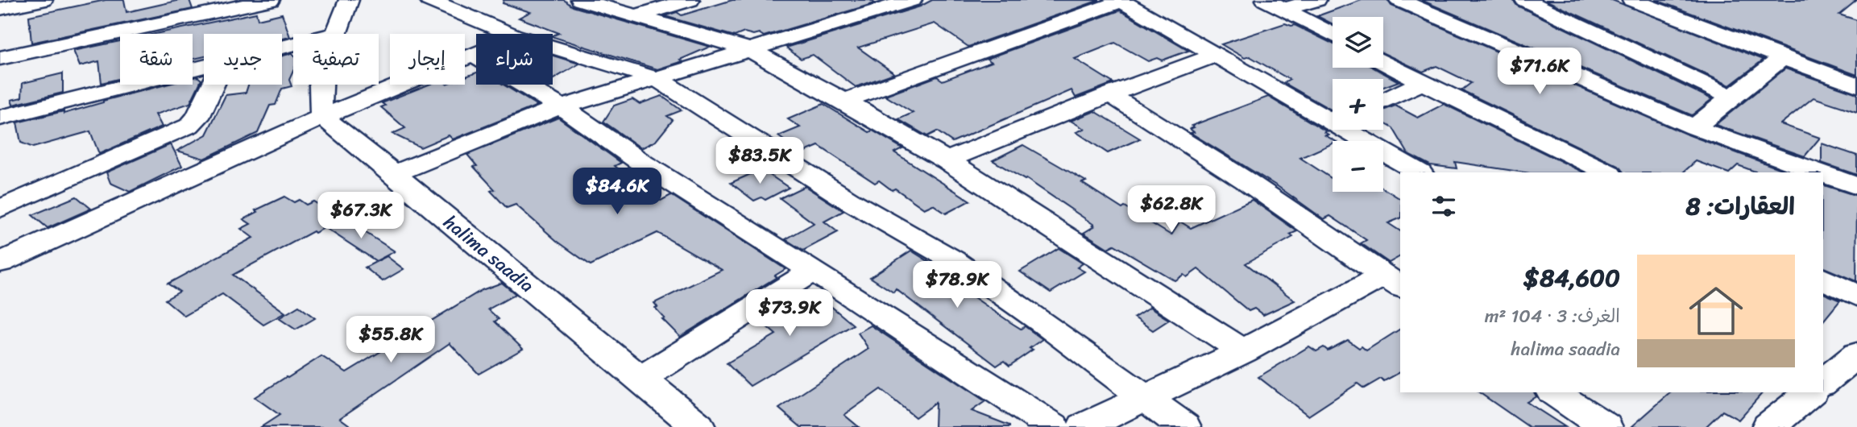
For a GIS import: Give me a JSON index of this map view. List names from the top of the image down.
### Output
{
  "streets": {
    "street": ["halima saadia"]
  },
  "page": {
    "map_buttons": ["+", "−"],
    "chip": [
      "شراء",
      "إيجار",
      "تصفية",
      "جديد",
      "شقة"
    ],
    "price": [
      "$71.6K",
      "$83.5K",
      "$84.6K",
      "$62.8K",
      "$67.3K",
      "$78.9K",
      "$73.9K",
      "$55.8K"
    ],
    "heading": "العقارات: 8",
    "list": [
      {
        "name": "$84,600",
        "note": "الغرف: 3 · 104 m² · halima saadia"
      }
    ]
  }
}
